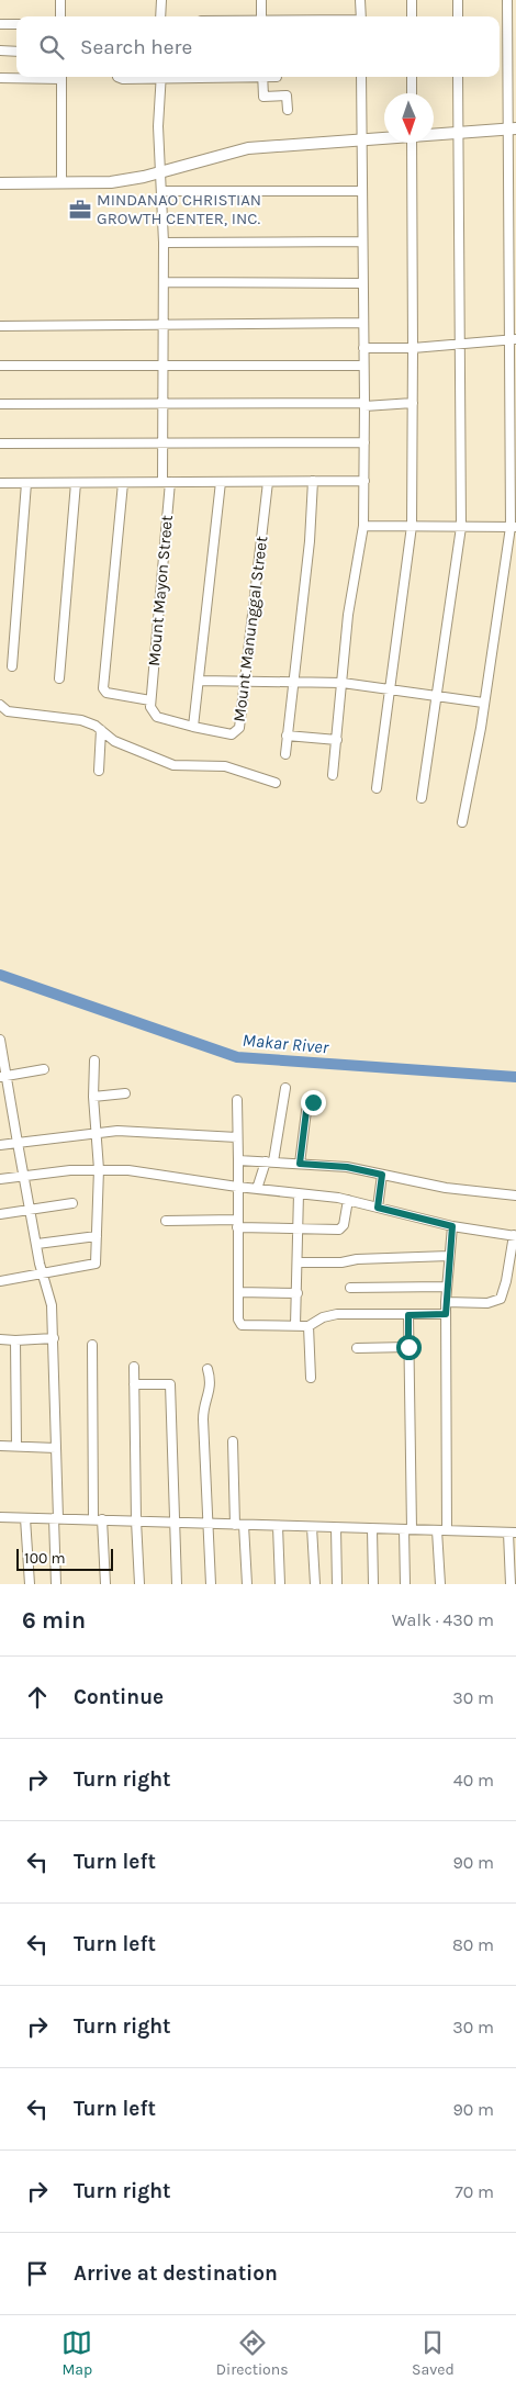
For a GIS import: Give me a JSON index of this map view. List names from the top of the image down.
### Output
{
  "streets": {
    "street": ["Mount Mayon Street", "Mount Manunggal Street"]
  },
  "water": ["Makar River"],
  "places": {
    "office": ["MINDANAO CHRISTIAN GROWTH CENTER, INC."]
  },
  "scale_bar": "100 m",
  "north": "bottom",
  "page": {
    "search": "Search here",
    "scale": "100 m",
    "heading": ["6 min", "Walk · 430 m"],
    "list": [
      ["Continue", "30 m"],
      ["Turn right", "40 m"],
      ["Turn left", "90 m"],
      ["Turn left", "80 m"],
      ["Turn right", "30 m"],
      ["Turn left", "90 m"],
      ["Turn right", "70 m"],
      "Arrive at destination"
    ],
    "nav": ["Map", "Directions", "Saved"]
  }
}
